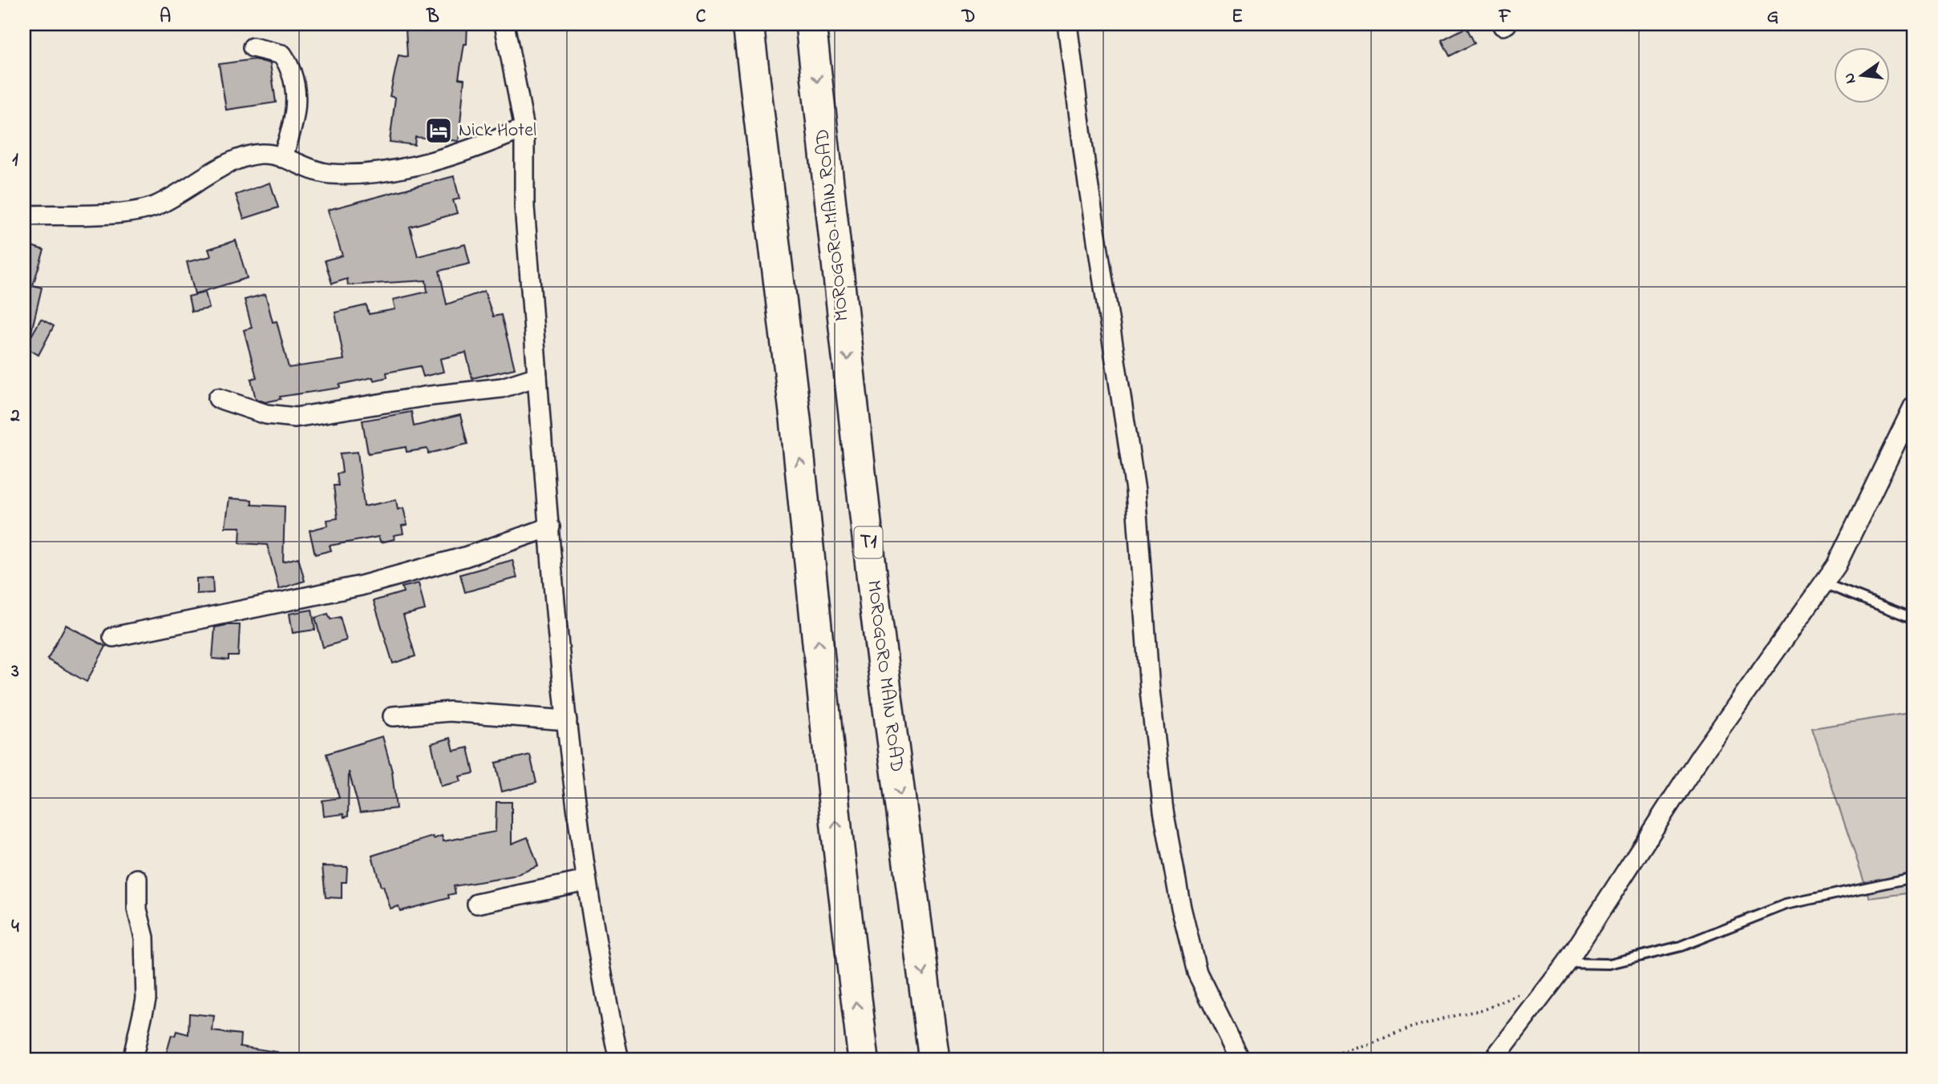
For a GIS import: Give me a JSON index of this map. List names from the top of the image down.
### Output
{
  "streets": {
    "highway": ["MOROGORO MAIN ROAD", "T1"]
  },
  "places": {
    "hotel": ["Nick Hotel"]
  },
  "north": "left",
  "grid": {
    "columns": [
      "A",
      "B",
      "C",
      "D",
      "E",
      "F",
      "G"
    ],
    "rows": [
      "1",
      "2",
      "3",
      "4"
    ]
  }
}
